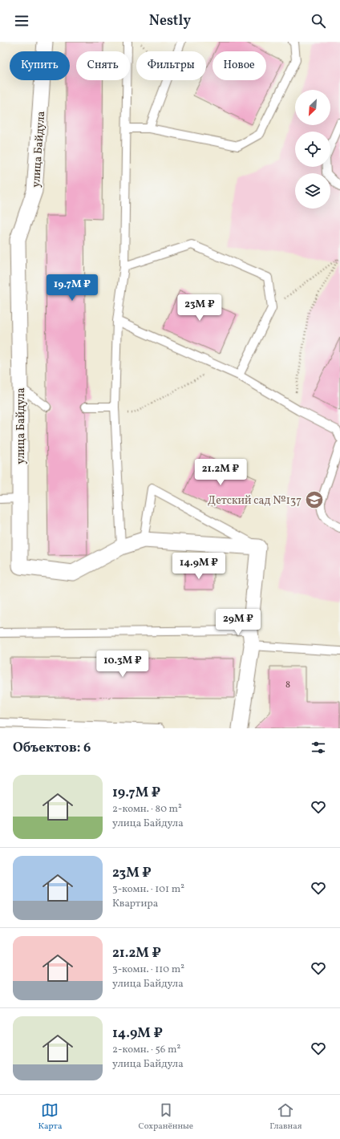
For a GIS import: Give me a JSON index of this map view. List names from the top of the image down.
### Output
{
  "streets": {
    "street": ["улица Байдула"]
  },
  "places": {
    "school or university": ["Детский сад №137"]
  },
  "house_numbers": ["8"],
  "north": "bottom left",
  "page": {
    "header": "Nestly",
    "chip": [
      "Купить",
      "Снять",
      "Фильтры",
      "Новое"
    ],
    "price": [
      "19.7M ₽",
      "23M ₽",
      "21.2M ₽",
      "14.9M ₽",
      "29M ₽",
      "10.3M ₽"
    ],
    "heading": "Объектов: 6",
    "list": [
      {
        "name": "19.7M ₽",
        "note": "2-комн. · 80 m² · улица Байдула"
      },
      {
        "name": "23M ₽",
        "note": "3-комн. · 101 m² · Квартира"
      },
      {
        "name": "21.2M ₽",
        "note": "3-комн. · 110 m² · улица Байдула"
      },
      {
        "name": "14.9M ₽",
        "note": "2-комн. · 56 m² · улица Байдула"
      }
    ],
    "tabs": ["Карта", "Сохранённые", "Главная"]
  }
}
